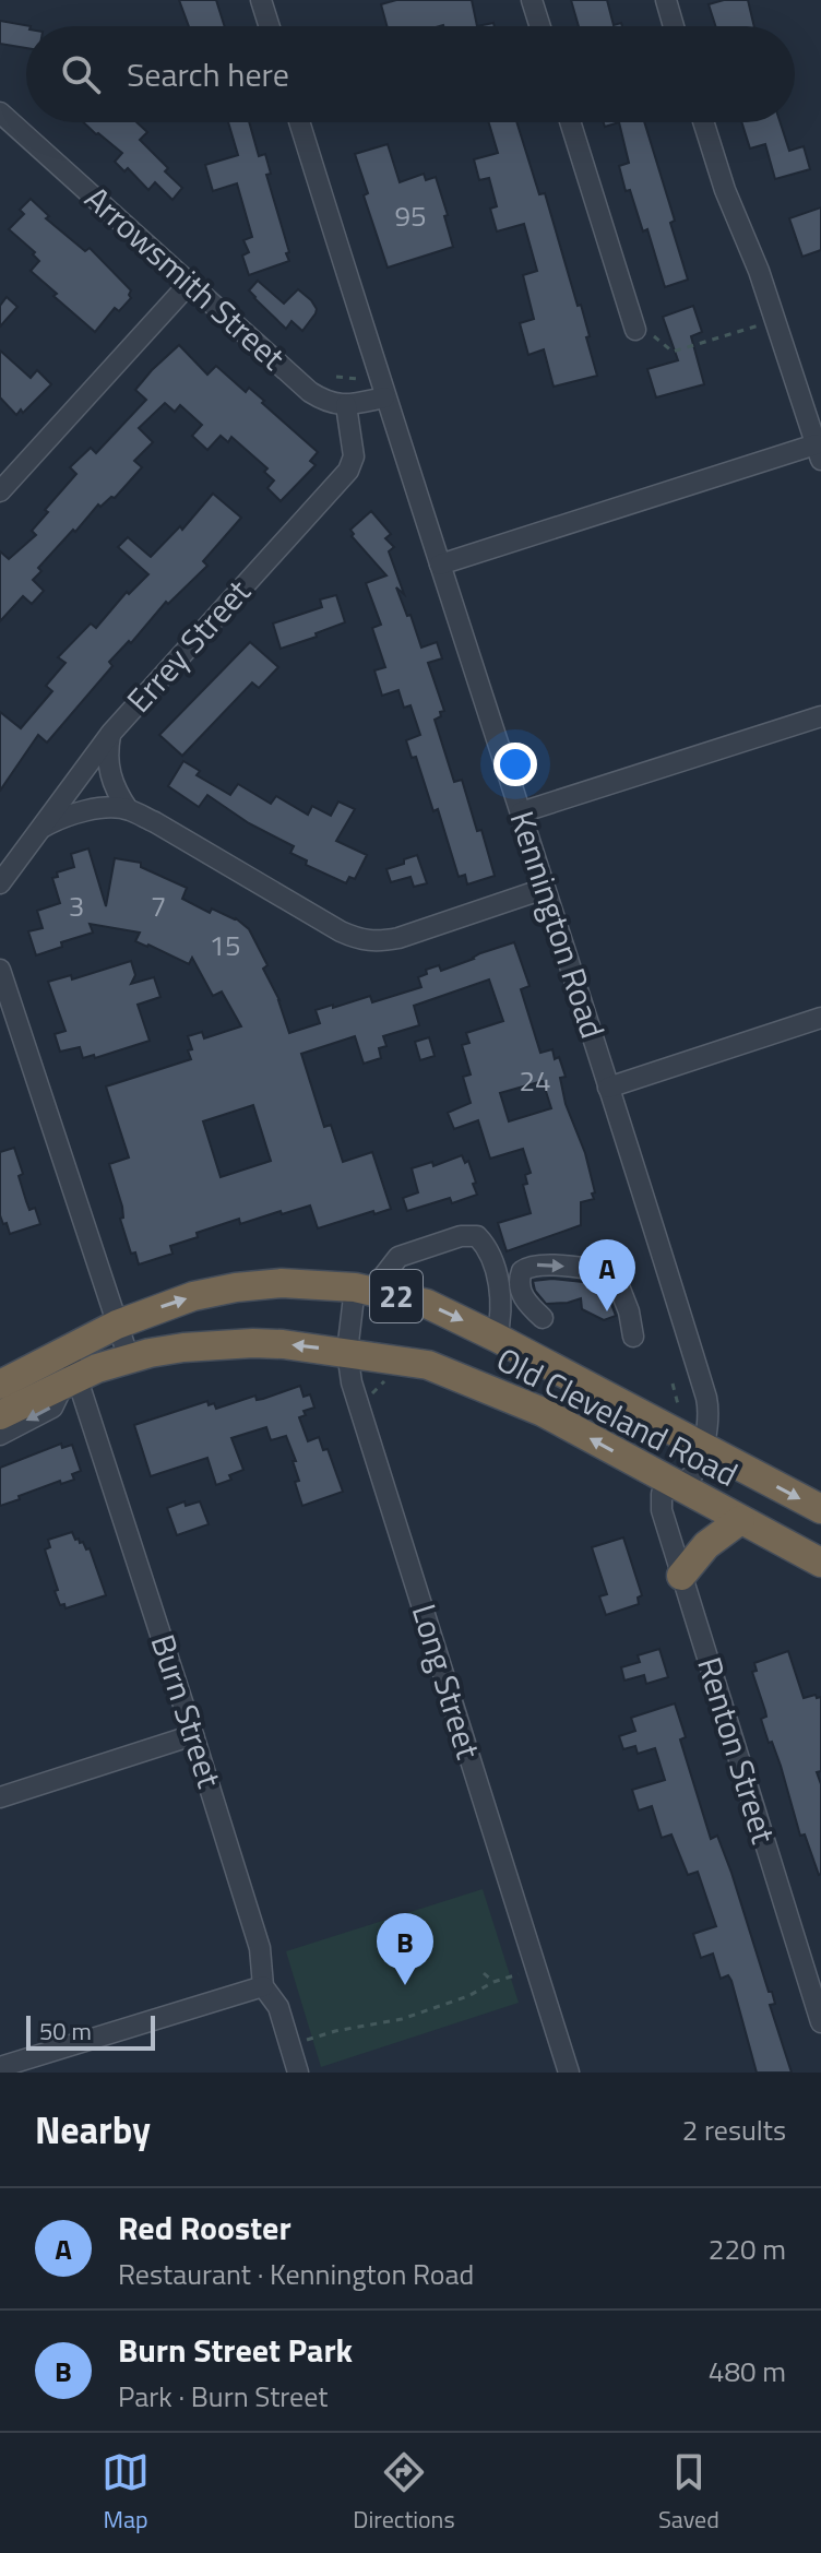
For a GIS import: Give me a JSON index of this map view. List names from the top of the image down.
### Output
{
  "streets": {
    "highway": ["22", "Old Cleveland Road"],
    "street": [
      "Arrowsmith Street",
      "Errey Street",
      "Kennington Road",
      "Long Street",
      "Burn Street",
      "Renton Street"
    ]
  },
  "crossings": [
    ["Arrowsmith Street", "Errey Street"],
    ["Kennington Road", "Old Cleveland Road"],
    ["Kennington Road", "Renton Street"],
    ["Old Cleveland Road", "Long Street"],
    ["Old Cleveland Road", "Burn Street"],
    ["Old Cleveland Road", "Renton Street"]
  ],
  "house_numbers": [
    "95",
    "3",
    "7",
    "15",
    "24"
  ],
  "scale_bar": "50 m",
  "page": {
    "search": "Search here",
    "pins": ["A", "B"],
    "scale": "50 m",
    "heading": ["Nearby", "2 results"],
    "list": [
      {
        "mark": "A",
        "name": "Red Rooster",
        "note": "Restaurant · Kennington Road",
        "value": "220 m"
      },
      {
        "mark": "B",
        "name": "Burn Street Park",
        "note": "Park · Burn Street",
        "value": "480 m"
      }
    ],
    "nav": ["Map", "Directions", "Saved"]
  }
}
